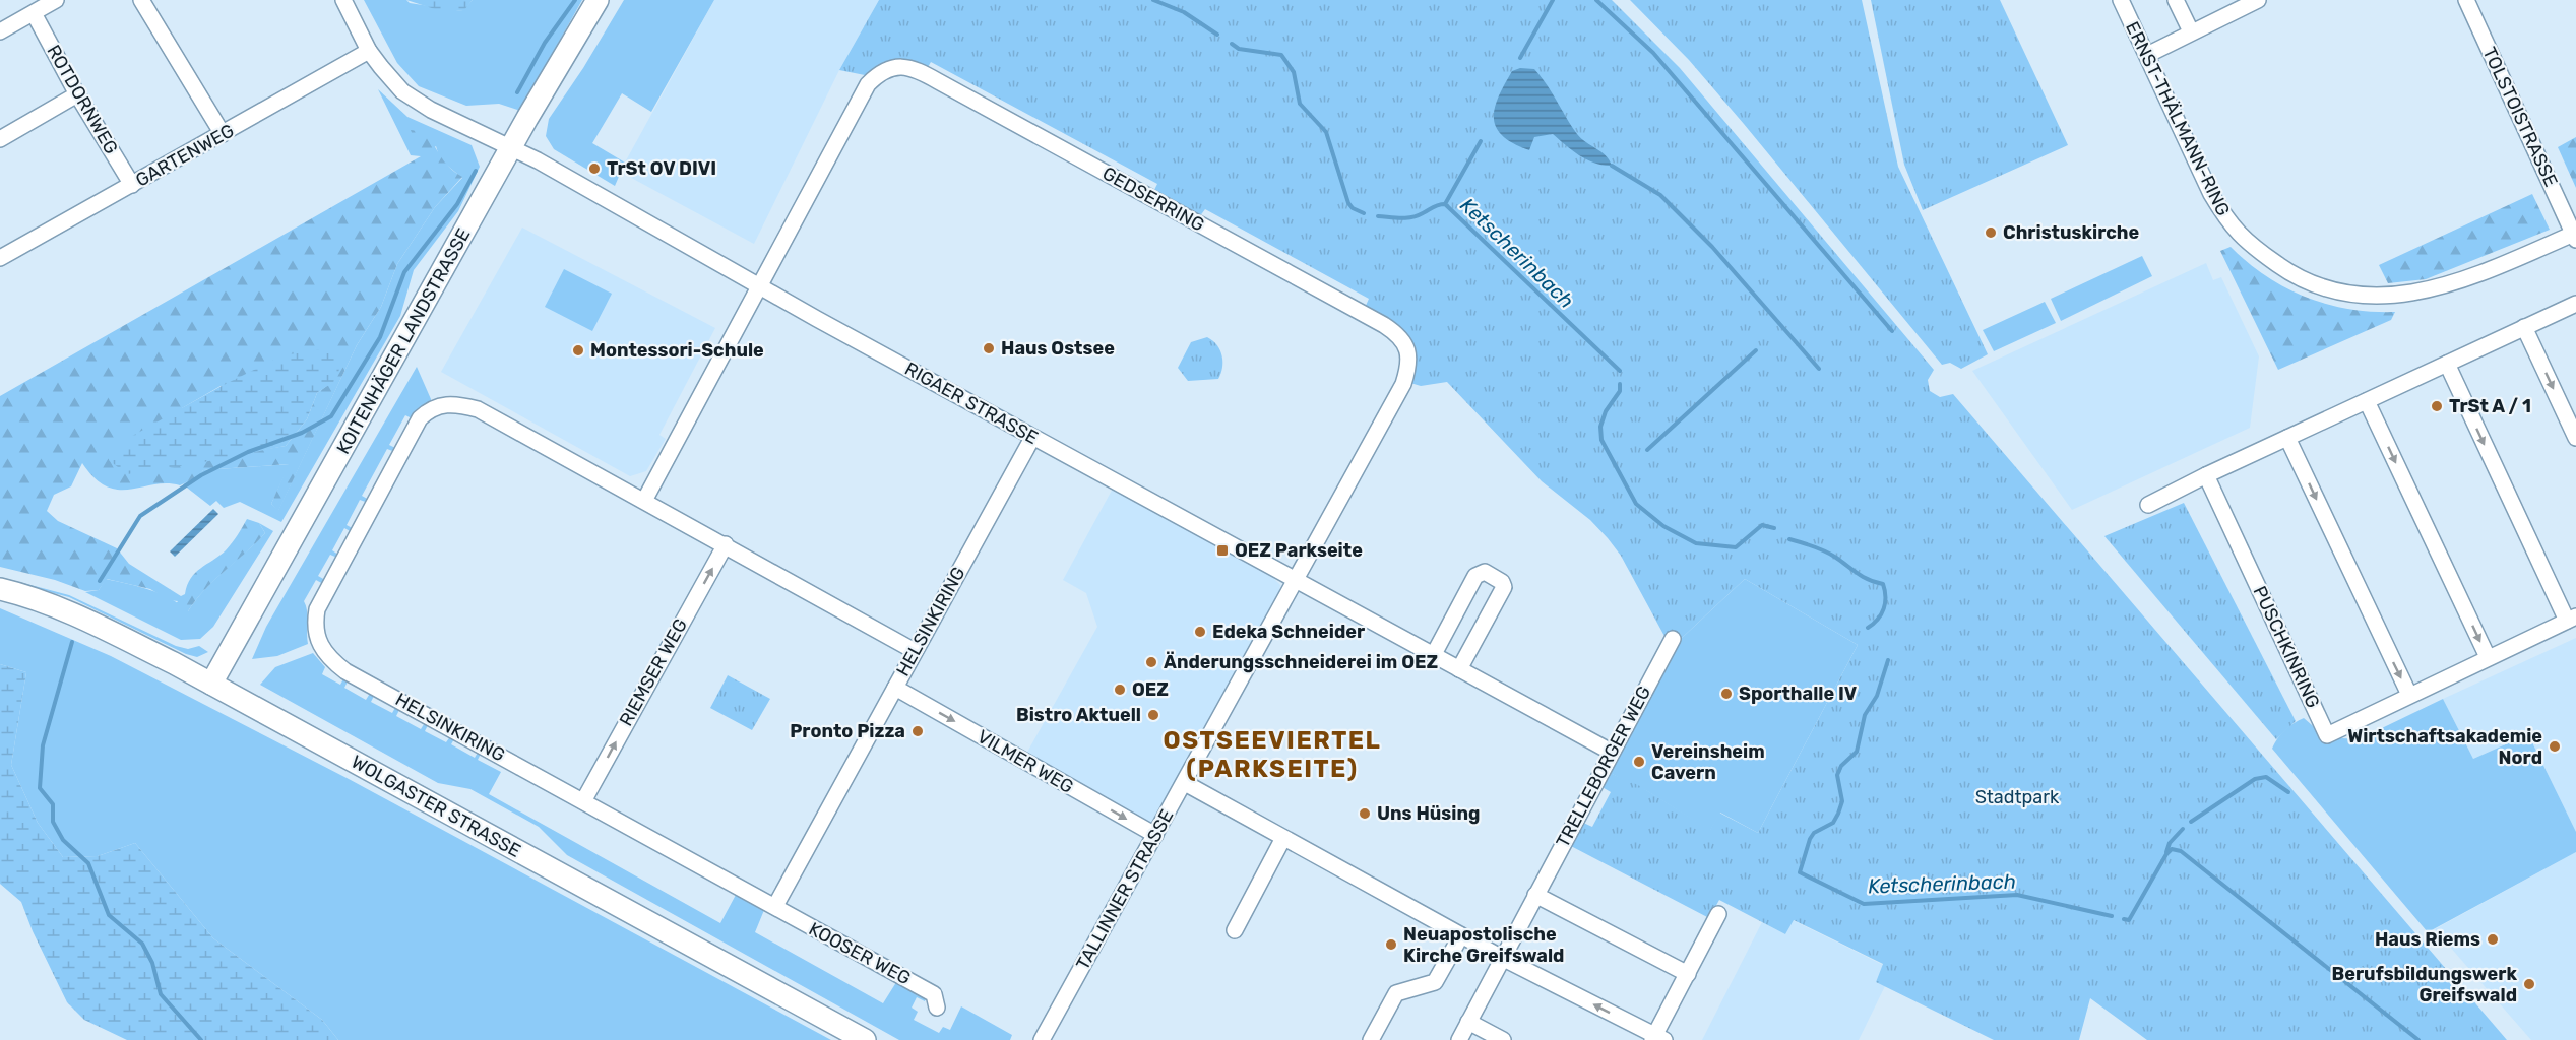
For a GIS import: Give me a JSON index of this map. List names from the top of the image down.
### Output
{
  "streets": {
    "main road": ["KOITENHÄGER LANDSTRASSE", "WOLGASTER STRASSE"],
    "street": [
      "ROTDORNWEG",
      "TOLSTOISTRASSE",
      "ERNST-THÄLMANN-RING",
      "GARTENWEG",
      "GEDSERRING",
      "RIGAER STRASSE",
      "HELSINKIRING",
      "PUSCHKINRING",
      "RIEMSER WEG",
      "VILMER WEG",
      "TRELLEBORGER WEG",
      "TALLINNER STRASSE",
      "KOOSER WEG"
    ]
  },
  "crossings": [
    ["ROTDORNWEG", "GARTENWEG"],
    ["TOLSTOISTRASSE", "ERNST-THÄLMANN-RING"],
    ["GARTENWEG", "RIGAER STRASSE"],
    ["GEDSERRING", "RIGAER STRASSE"],
    ["GEDSERRING", "TALLINNER STRASSE"],
    ["KOITENHÄGER LANDSTRASSE", "RIGAER STRASSE"],
    ["KOITENHÄGER LANDSTRASSE", "WOLGASTER STRASSE"],
    ["RIGAER STRASSE", "HELSINKIRING"],
    ["RIGAER STRASSE", "TRELLEBORGER WEG"],
    ["RIGAER STRASSE", "TALLINNER STRASSE"],
    ["HELSINKIRING", "RIEMSER WEG"],
    ["HELSINKIRING", "VILMER WEG"],
    ["HELSINKIRING", "KOOSER WEG"],
    ["VILMER WEG", "TALLINNER STRASSE"]
  ],
  "one_way": ["RIEMSER WEG", "VILMER WEG"],
  "districts": ["OSTSEEVIERTEL (PARKSEITE)"],
  "water": ["Ketscherinbach"],
  "parks": ["Stadtpark"],
  "places": {
    "other": [
      "TrSt OV DIVI",
      "Christuskirche",
      "Haus Ostsee",
      "Montessori-Schule",
      "TrSt A / 1",
      "Edeka Schneider",
      "Änderungsschneiderei im OEZ",
      "OEZ",
      "Sporthalle IV",
      "Bistro Aktuell",
      "Pronto Pizza",
      "Wirtschaftsakademie Nord",
      "Vereinsheim Cavern",
      "Uns Hüsing",
      "Haus Riems",
      "Neuapostolische Kirche Greifswald",
      "Berufsbildungswerk Greifswald"
    ],
    "transit": ["OEZ Parkseite"]
  }
}
